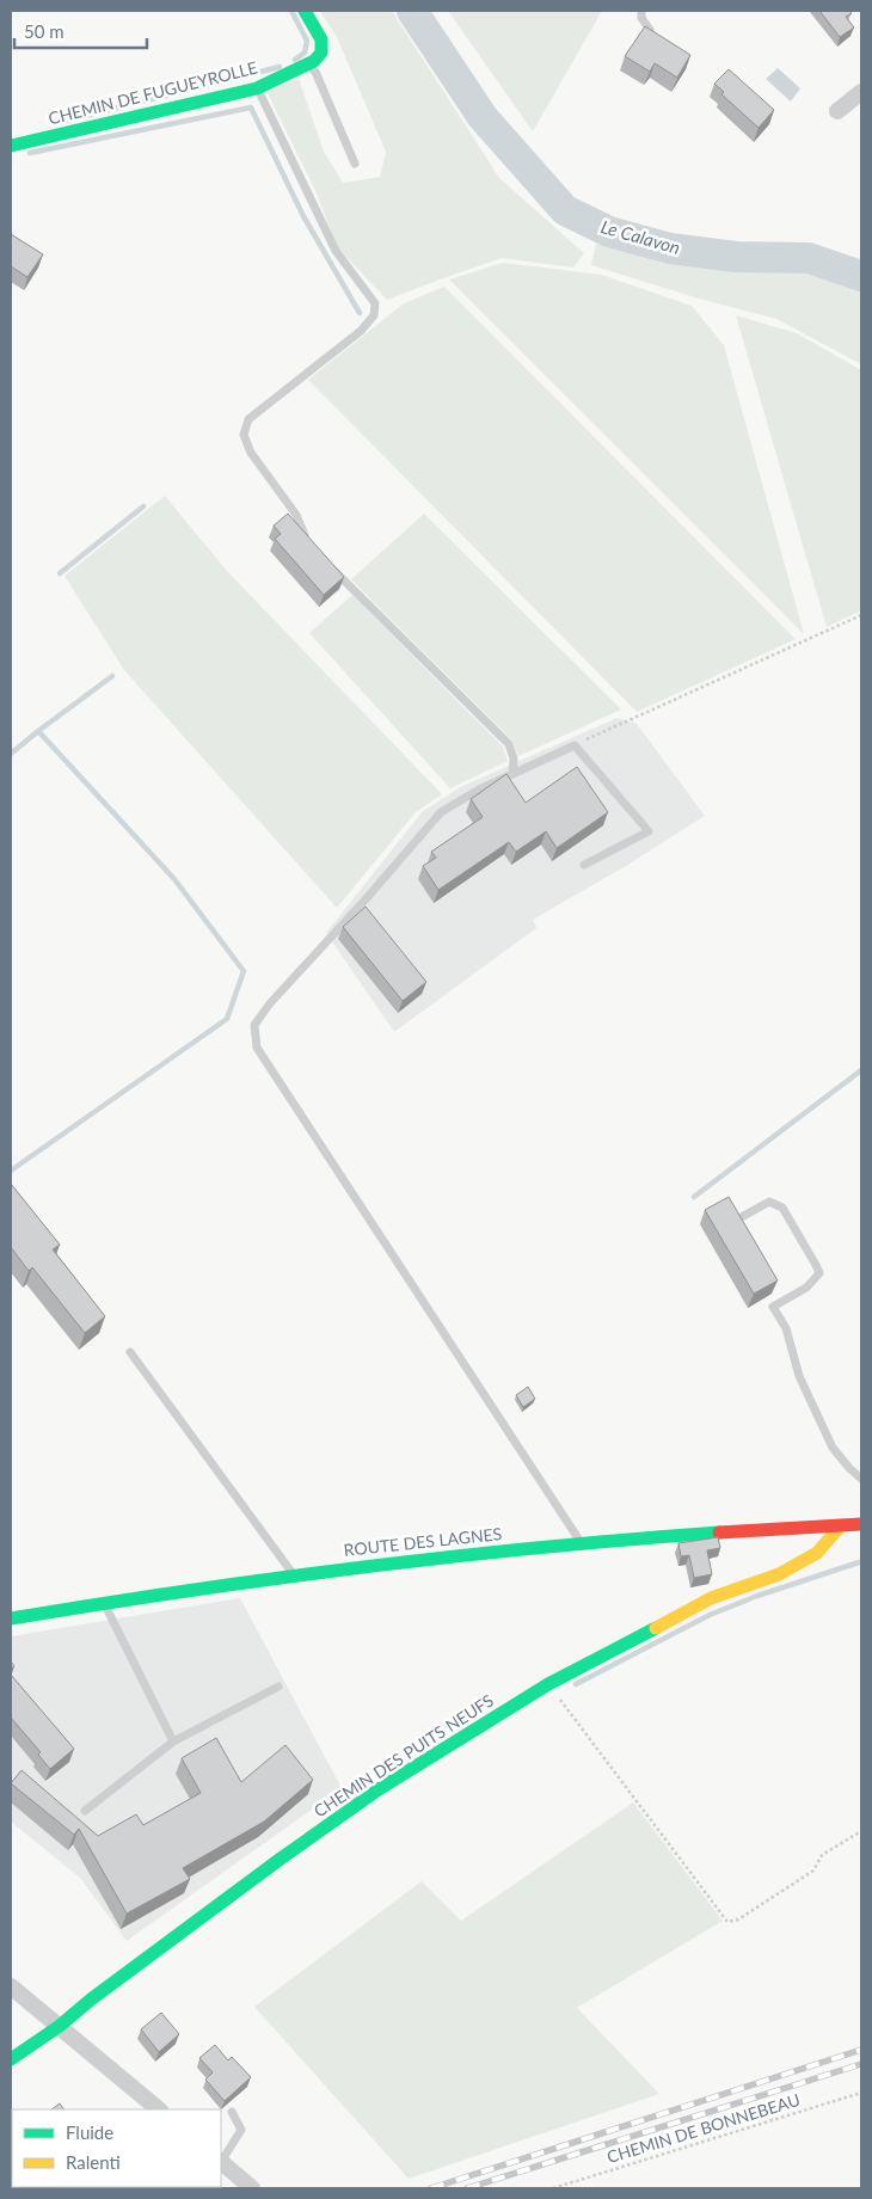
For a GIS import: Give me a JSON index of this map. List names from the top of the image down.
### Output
{
  "streets": {
    "street": ["CHEMIN DE FUGUEYROLLE", "ROUTE DES LAGNES", "CHEMIN DES PUITS NEUFS"],
    "path": ["CHEMIN DE BONNEBEAU"]
  },
  "crossings": [
    ["ROUTE DES LAGNES", "CHEMIN DES PUITS NEUFS"]
  ],
  "water": ["Le Calavon"],
  "legend": ["Fluide", "Ralenti"],
  "scale_bar": "50 m"
}
